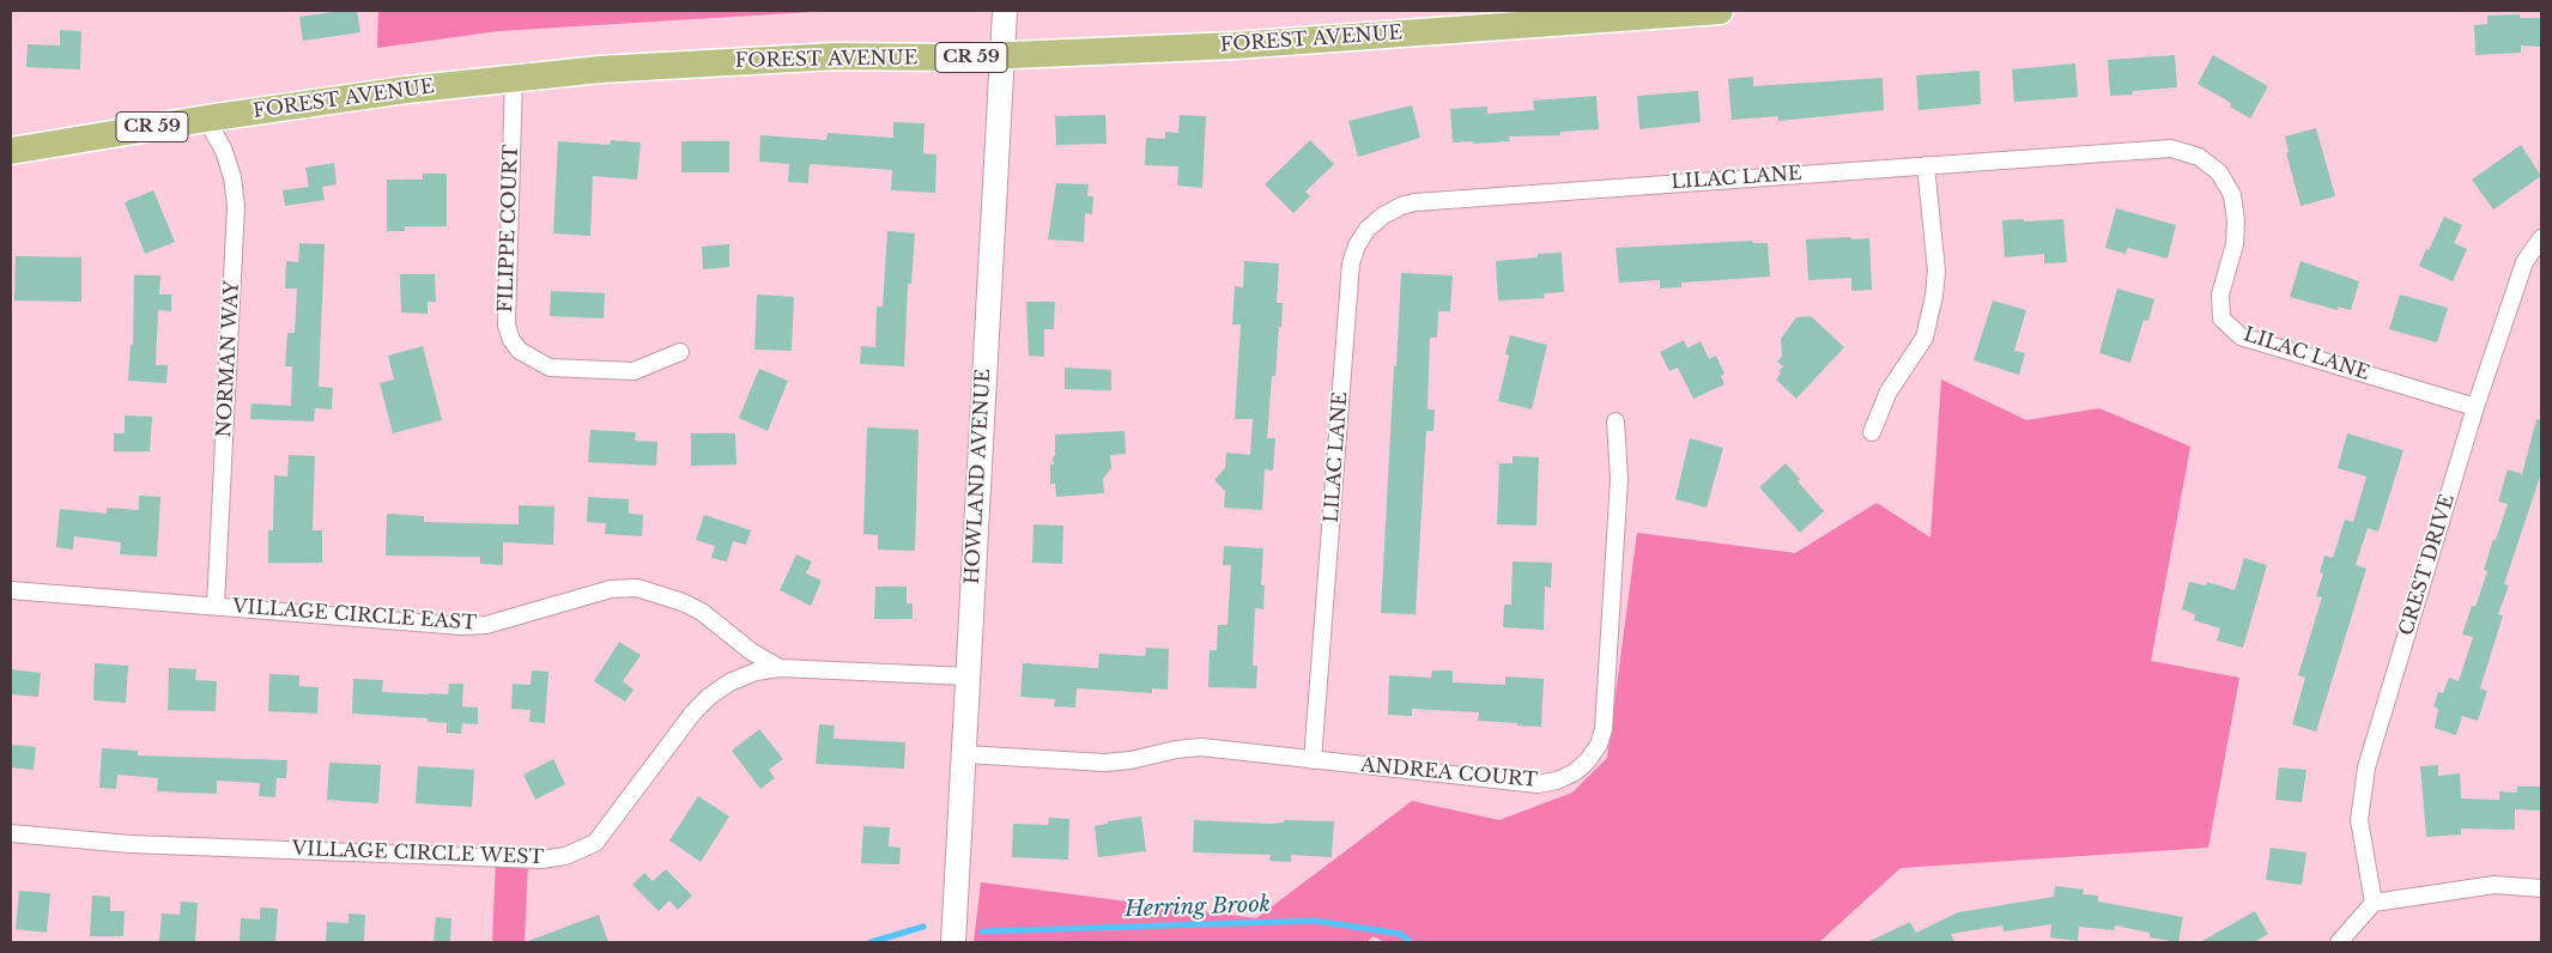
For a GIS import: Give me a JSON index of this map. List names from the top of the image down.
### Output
{
  "streets": {
    "main road": ["FOREST AVENUE", "CR 59"],
    "street": [
      "LILAC LANE",
      "FILIPPE COURT",
      "NORMAN WAY",
      "HOWLAND AVENUE",
      "CREST DRIVE",
      "VILLAGE CIRCLE EAST",
      "ANDREA COURT",
      "VILLAGE CIRCLE WEST"
    ]
  },
  "crossings": [
    ["FOREST AVENUE", "FILIPPE COURT"],
    ["FOREST AVENUE", "NORMAN WAY"],
    ["FOREST AVENUE", "HOWLAND AVENUE"],
    ["LILAC LANE", "CREST DRIVE"],
    ["LILAC LANE", "ANDREA COURT"],
    ["NORMAN WAY", "VILLAGE CIRCLE EAST"],
    ["HOWLAND AVENUE", "ANDREA COURT"],
    ["VILLAGE CIRCLE EAST", "VILLAGE CIRCLE WEST"]
  ],
  "water": ["Herring Brook"]
}
